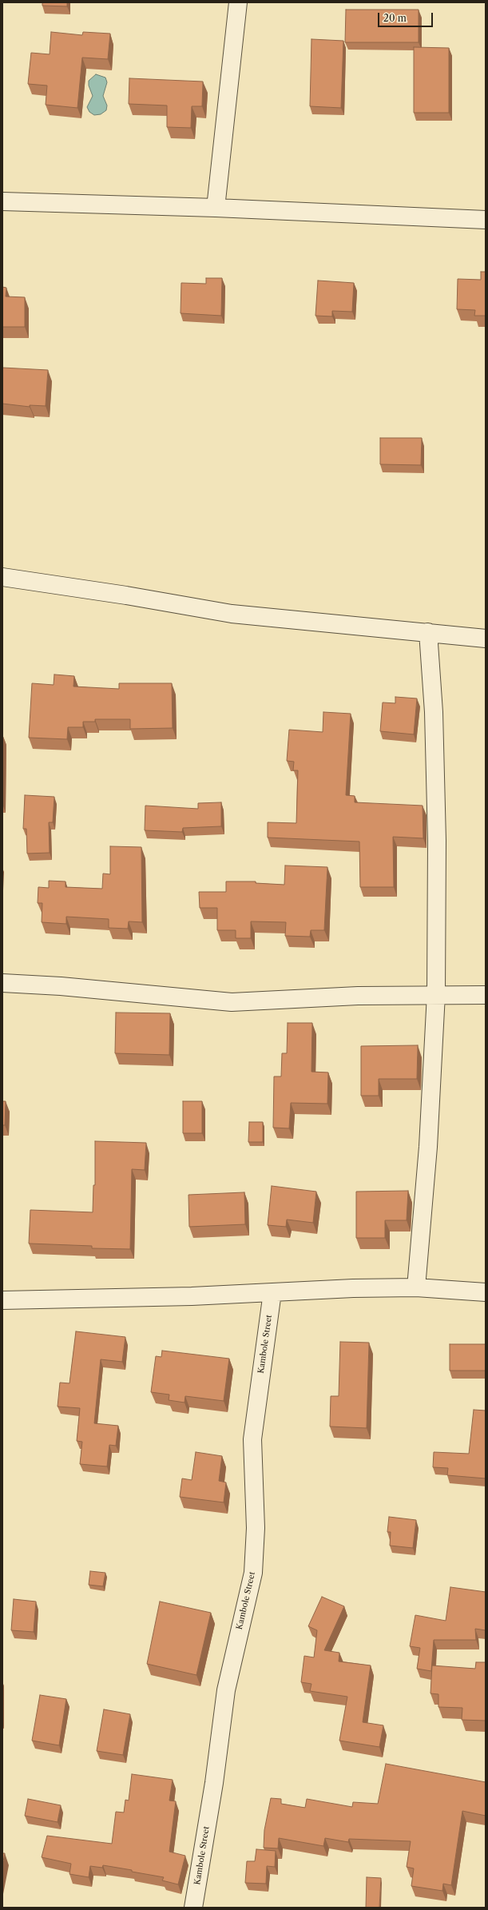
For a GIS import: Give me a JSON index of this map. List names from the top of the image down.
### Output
{
  "streets": {
    "street": ["Kambole Street"]
  },
  "scale_bar": "20 m"
}
